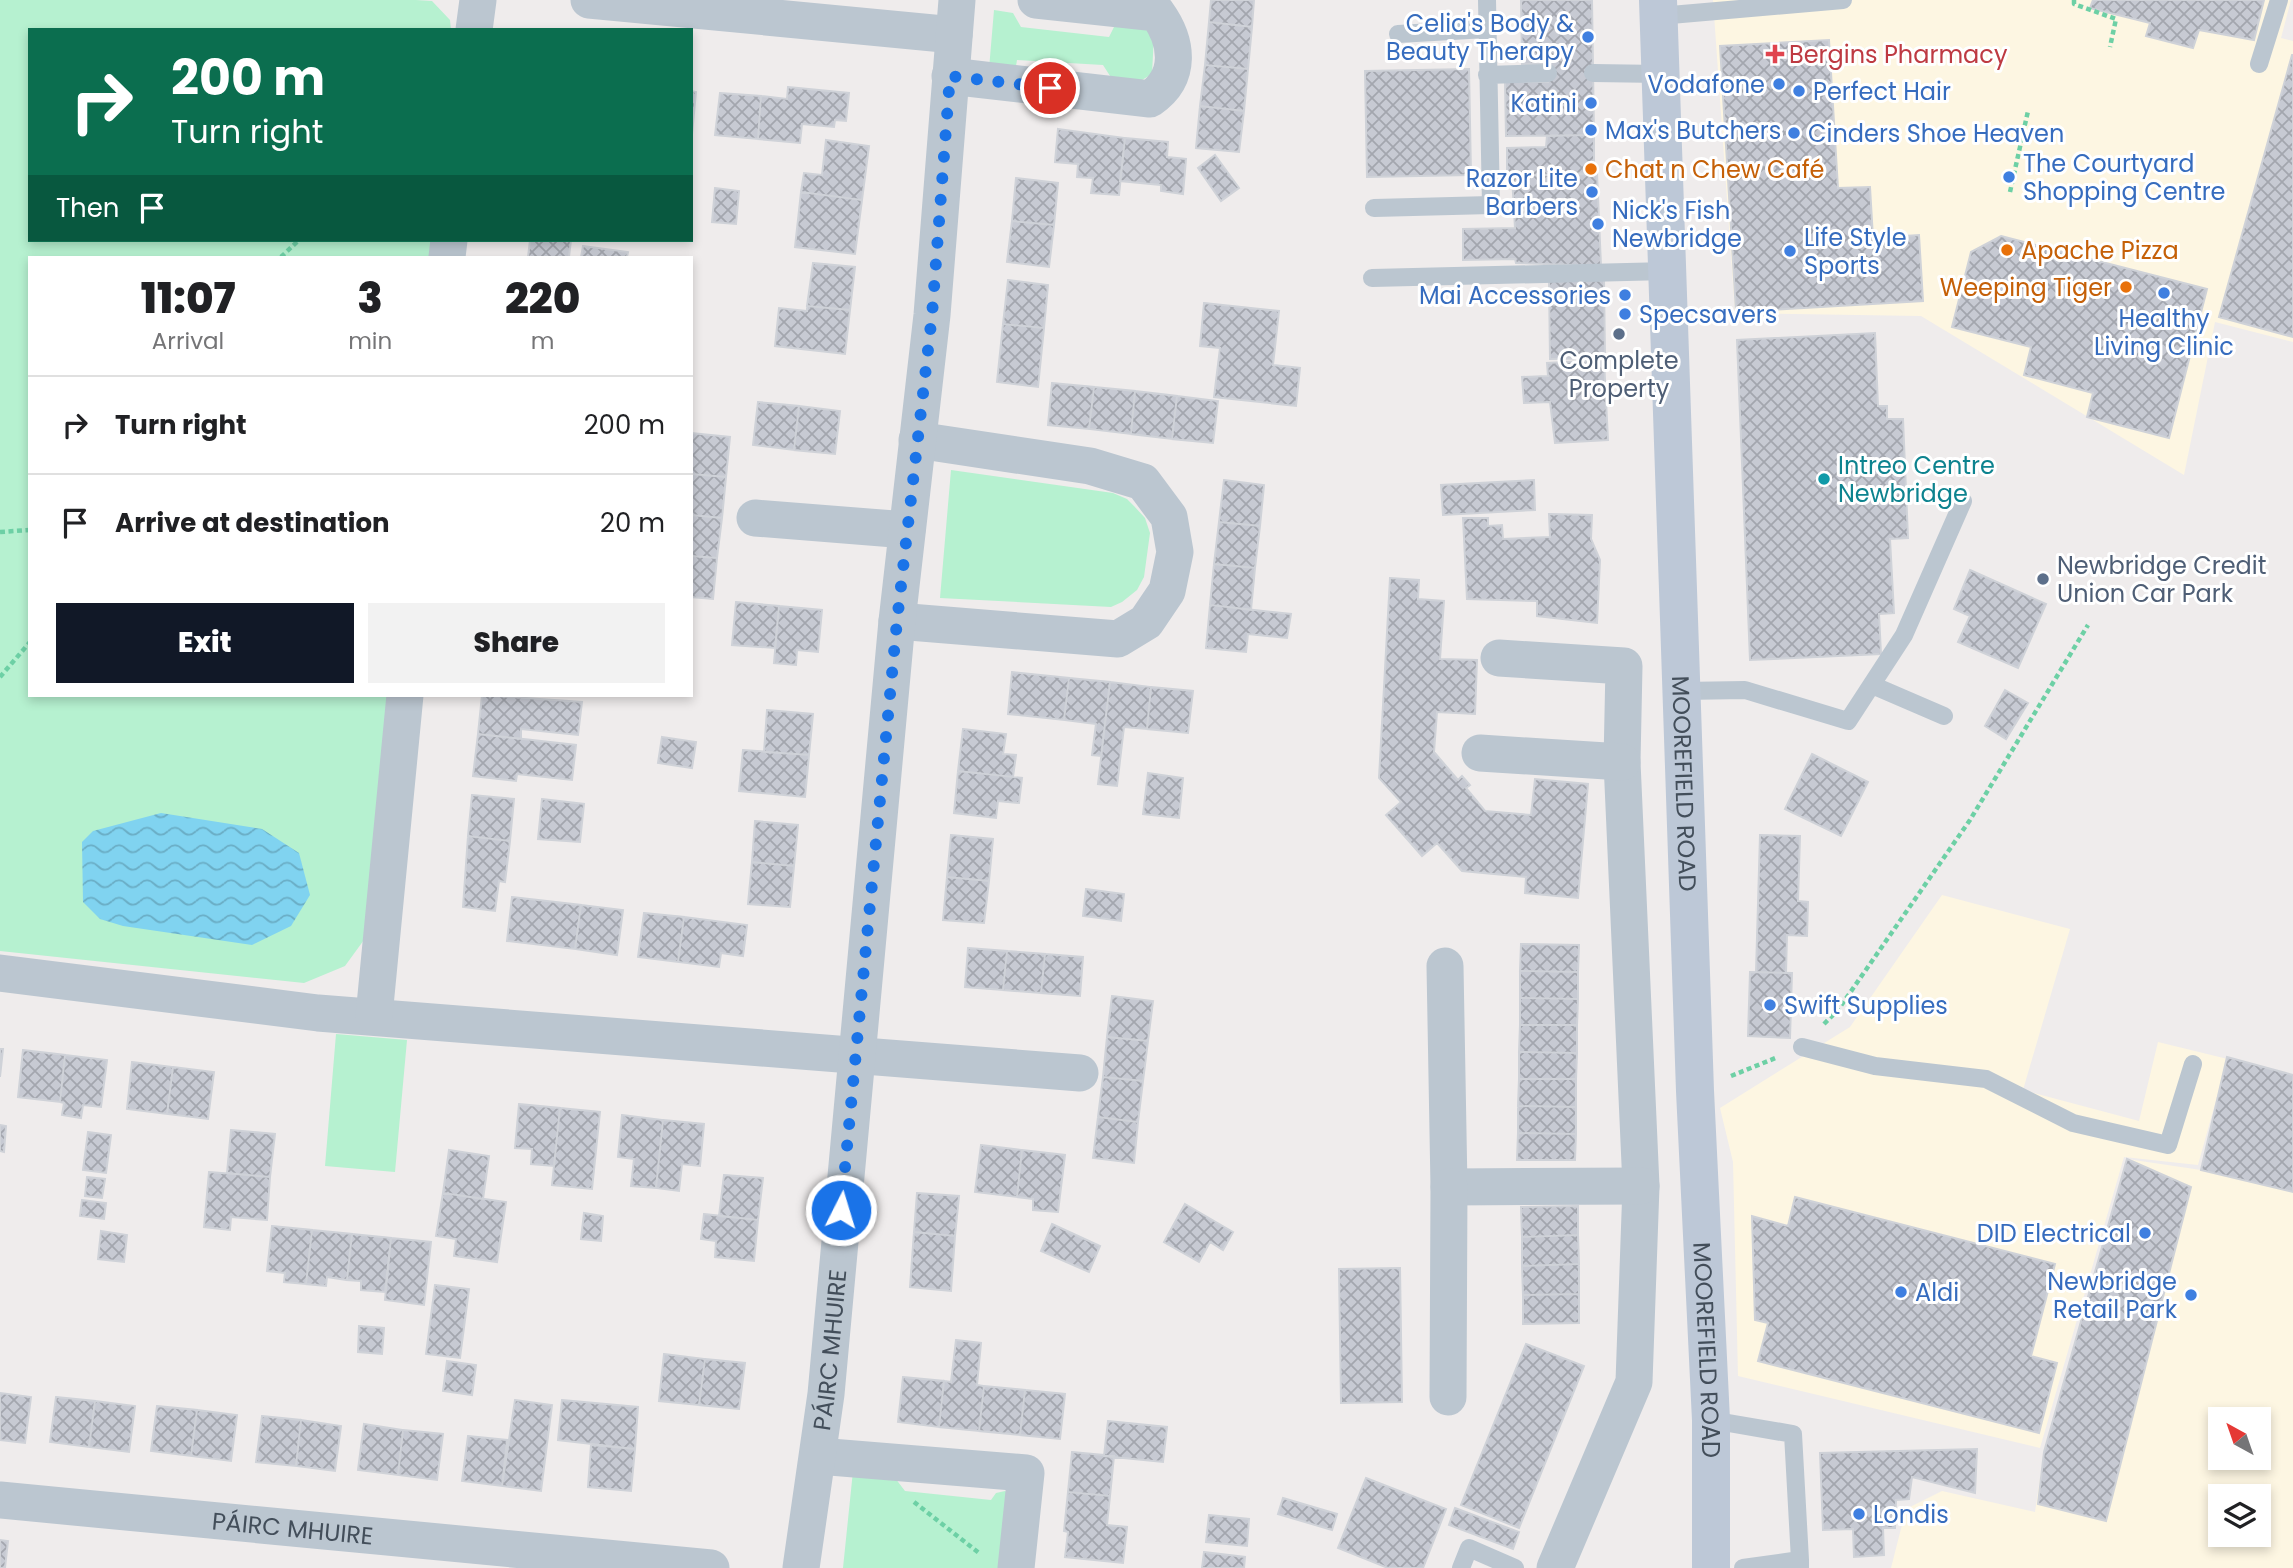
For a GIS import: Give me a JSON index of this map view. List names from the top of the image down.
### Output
{
  "streets": {
    "street": ["MOOREFIELD ROAD", "PÁIRC MHUIRE"]
  },
  "places": {
    "other": [
      "Celia's Body & Beauty Therapy",
      "Vodafone",
      "Perfect Hair",
      "Katini",
      "Max's Butchers",
      "Cinders Shoe Heaven",
      "Chat n Chew Café",
      "The Courtyard Shopping Centre",
      "Razor Lite Barbers",
      "Nick's Fish Newbridge",
      "Apache Pizza",
      "Life Style Sports",
      "Weeping Tiger",
      "Healthy Living Clinic",
      "Mai Accessories",
      "Specsavers",
      "Complete Property",
      "Intreo Centre Newbridge",
      "Newbridge Credit Union Car Park",
      "Swift Supplies",
      "DID Electrical",
      "Aldi",
      "Newbridge Retail Park",
      "Londis"
    ],
    "health": ["Bergins Pharmacy"]
  },
  "north": "top left",
  "page": {
    "turn": ["200 m", "Turn right"],
    "then": "Then",
    "eta": [
      "11:07",
      "Arrival",
      "3",
      "min",
      "220",
      "m"
    ],
    "list": [
      {
        "name": "Turn right",
        "value": "200 m"
      },
      {
        "name": "Arrive at destination",
        "value": "20 m"
      }
    ],
    "buttons": ["Exit", "Share"]
  }
}
